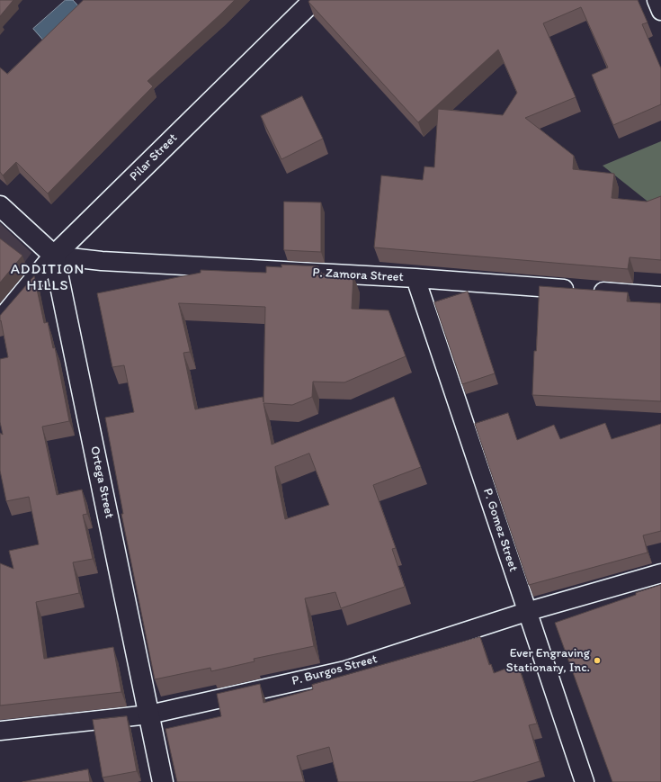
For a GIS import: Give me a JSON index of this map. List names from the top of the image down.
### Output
{
  "streets": {
    "street": [
      "Pilar Street",
      "P. Zamora Street",
      "Ortega Street",
      "P. Gomez Street",
      "P. Burgos Street"
    ]
  },
  "crossings": [
    ["Pilar Street", "P. Zamora Street"],
    ["Pilar Street", "Ortega Street"],
    ["P. Zamora Street", "Ortega Street"],
    ["P. Zamora Street", "P. Gomez Street"],
    ["Ortega Street", "P. Burgos Street"],
    ["P. Gomez Street", "P. Burgos Street"]
  ],
  "districts": ["ADDITION HILLS"],
  "places": ["Ever Engraving Stationary, Inc."]
}
